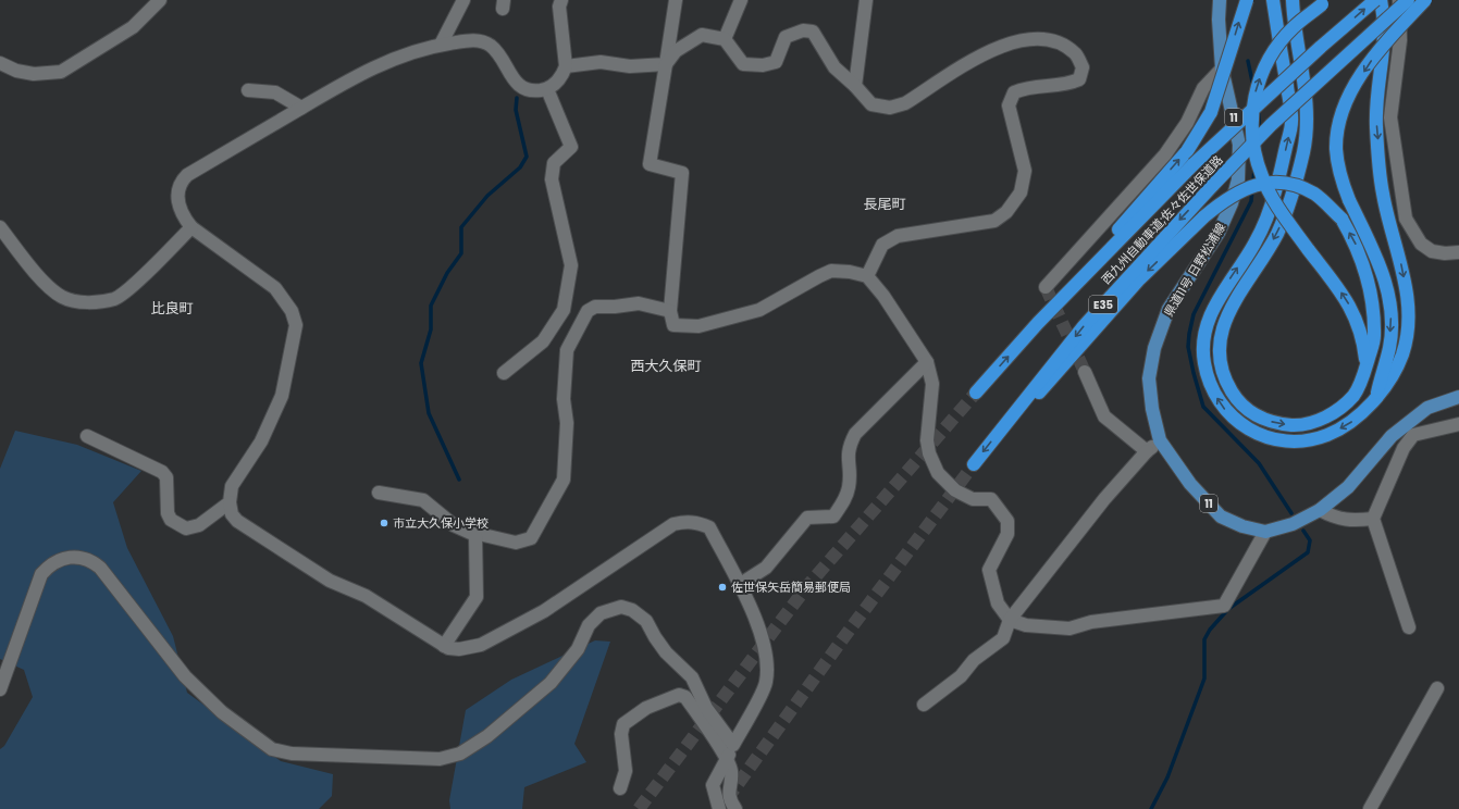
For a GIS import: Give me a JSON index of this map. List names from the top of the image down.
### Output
{
  "streets": {
    "highway": ["西九州自動車道;佐々佐世保道路", "E35"],
    "main road": ["11", "県道11号 日野松浦線"]
  },
  "districts": ["長尾町", "比良町", "西大久保町"],
  "places": ["市立大久保小学校", "佐世保矢岳簡易郵便局"]
}
